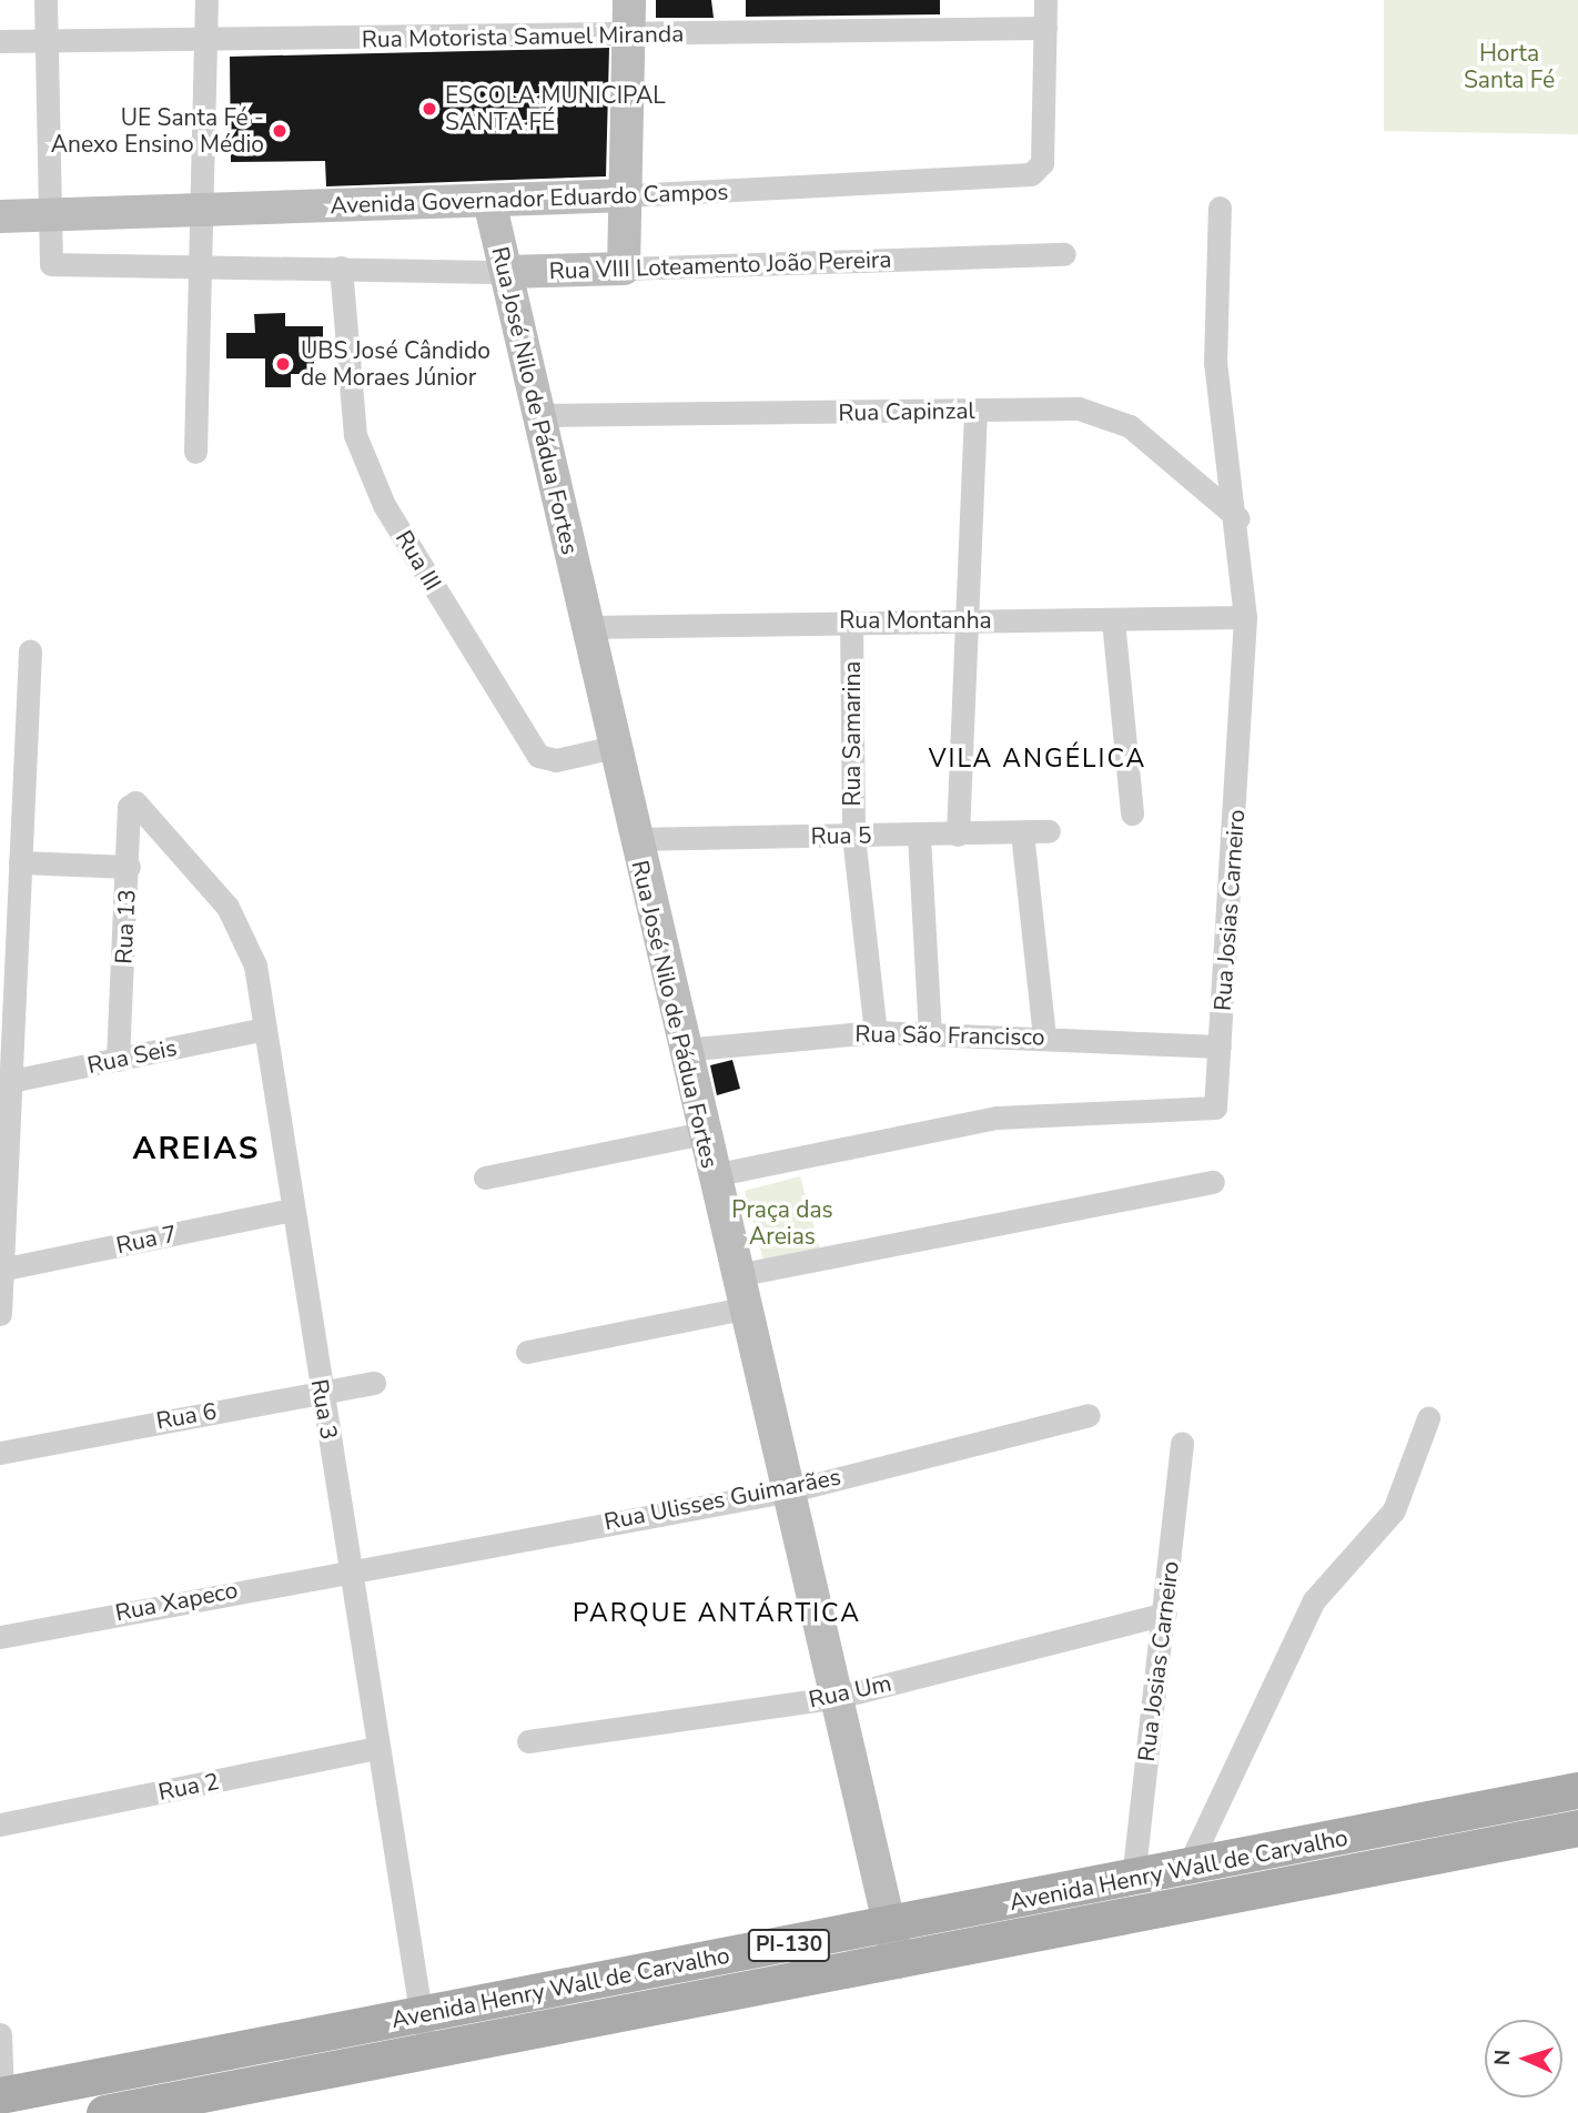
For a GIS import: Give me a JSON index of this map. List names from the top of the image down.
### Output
{
  "streets": {
    "main road": ["Avenida Henry Wall de Carvalho", "PI-130"],
    "street": [
      "Rua Motorista Samuel Miranda",
      "Avenida Governador Eduardo Campos",
      "Rua VIII Loteamento João Pereira",
      "Rua José Nilo de Pádua Fortes",
      "Rua Capinzal",
      "Rua III",
      "Rua Montanha",
      "Rua Samarina",
      "Rua 5",
      "Rua Josias Carneiro",
      "Rua 13",
      "Rua São Francisco",
      "Rua Seis",
      "Rua 7",
      "Rua 3",
      "Rua 6",
      "Rua Ulisses Guimarães",
      "Rua Xapeco",
      "Rua Um",
      "Rua 2"
    ]
  },
  "crossings": [
    ["Rua Motorista Samuel Miranda", "Avenida Governador Eduardo Campos"],
    ["Avenida Governador Eduardo Campos", "Rua VIII Loteamento João Pereira"],
    ["Avenida Governador Eduardo Campos", "Rua José Nilo de Pádua Fortes"],
    ["Rua VIII Loteamento João Pereira", "Rua José Nilo de Pádua Fortes"],
    ["Rua VIII Loteamento João Pereira", "Rua III"],
    ["Rua José Nilo de Pádua Fortes", "Rua Capinzal"],
    ["Rua José Nilo de Pádua Fortes", "Rua III"],
    ["Rua José Nilo de Pádua Fortes", "Rua Montanha"],
    ["Rua José Nilo de Pádua Fortes", "Rua 5"],
    ["Rua José Nilo de Pádua Fortes", "Rua Josias Carneiro"],
    ["Rua José Nilo de Pádua Fortes", "Rua São Francisco"],
    ["Rua José Nilo de Pádua Fortes", "Rua Ulisses Guimarães"],
    ["Rua José Nilo de Pádua Fortes", "Rua Um"],
    ["Rua José Nilo de Pádua Fortes", "Avenida Henry Wall de Carvalho"],
    ["Rua Capinzal", "Rua Josias Carneiro"],
    ["Rua Montanha", "Rua Samarina"],
    ["Rua Montanha", "Rua Josias Carneiro"],
    ["Rua Samarina", "Rua 5"],
    ["Rua Samarina", "Rua São Francisco"],
    ["Rua Josias Carneiro", "Rua São Francisco"],
    ["Rua Josias Carneiro", "Rua Um"],
    ["Rua Josias Carneiro", "Avenida Henry Wall de Carvalho"],
    ["Rua 13", "Rua Seis"],
    ["Rua 13", "Rua 3"],
    ["Rua Seis", "Rua 3"],
    ["Rua 7", "Rua 3"],
    ["Rua 3", "Rua 6"],
    ["Rua 3", "Rua Ulisses Guimarães"],
    ["Rua 3", "Rua Xapeco"],
    ["Rua 3", "Rua 2"],
    ["Rua 3", "Avenida Henry Wall de Carvalho"],
    ["Rua Ulisses Guimarães", "Rua Xapeco"]
  ],
  "districts": ["VILA ANGÉLICA", "AREIAS", "PARQUE ANTÁRTICA"],
  "parks": ["Horta Santa Fé", "Praça das Areias"],
  "places": ["ESCOLA MUNICIPAL SANTA FÉ", "UE Santa Fé - Anexo Ensino Médio", "UBS José Cândido de Moraes Júnior"],
  "north": "left"
}
